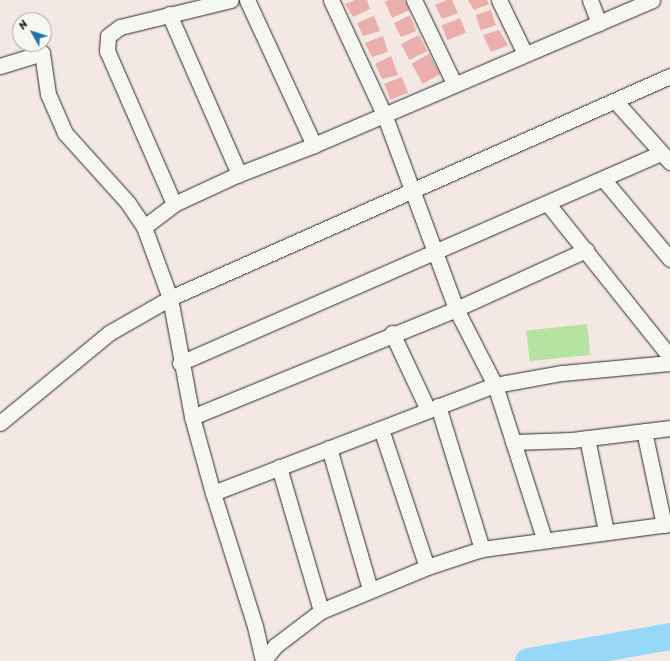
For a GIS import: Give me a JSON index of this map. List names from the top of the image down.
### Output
{
  "north": "top left"
}
